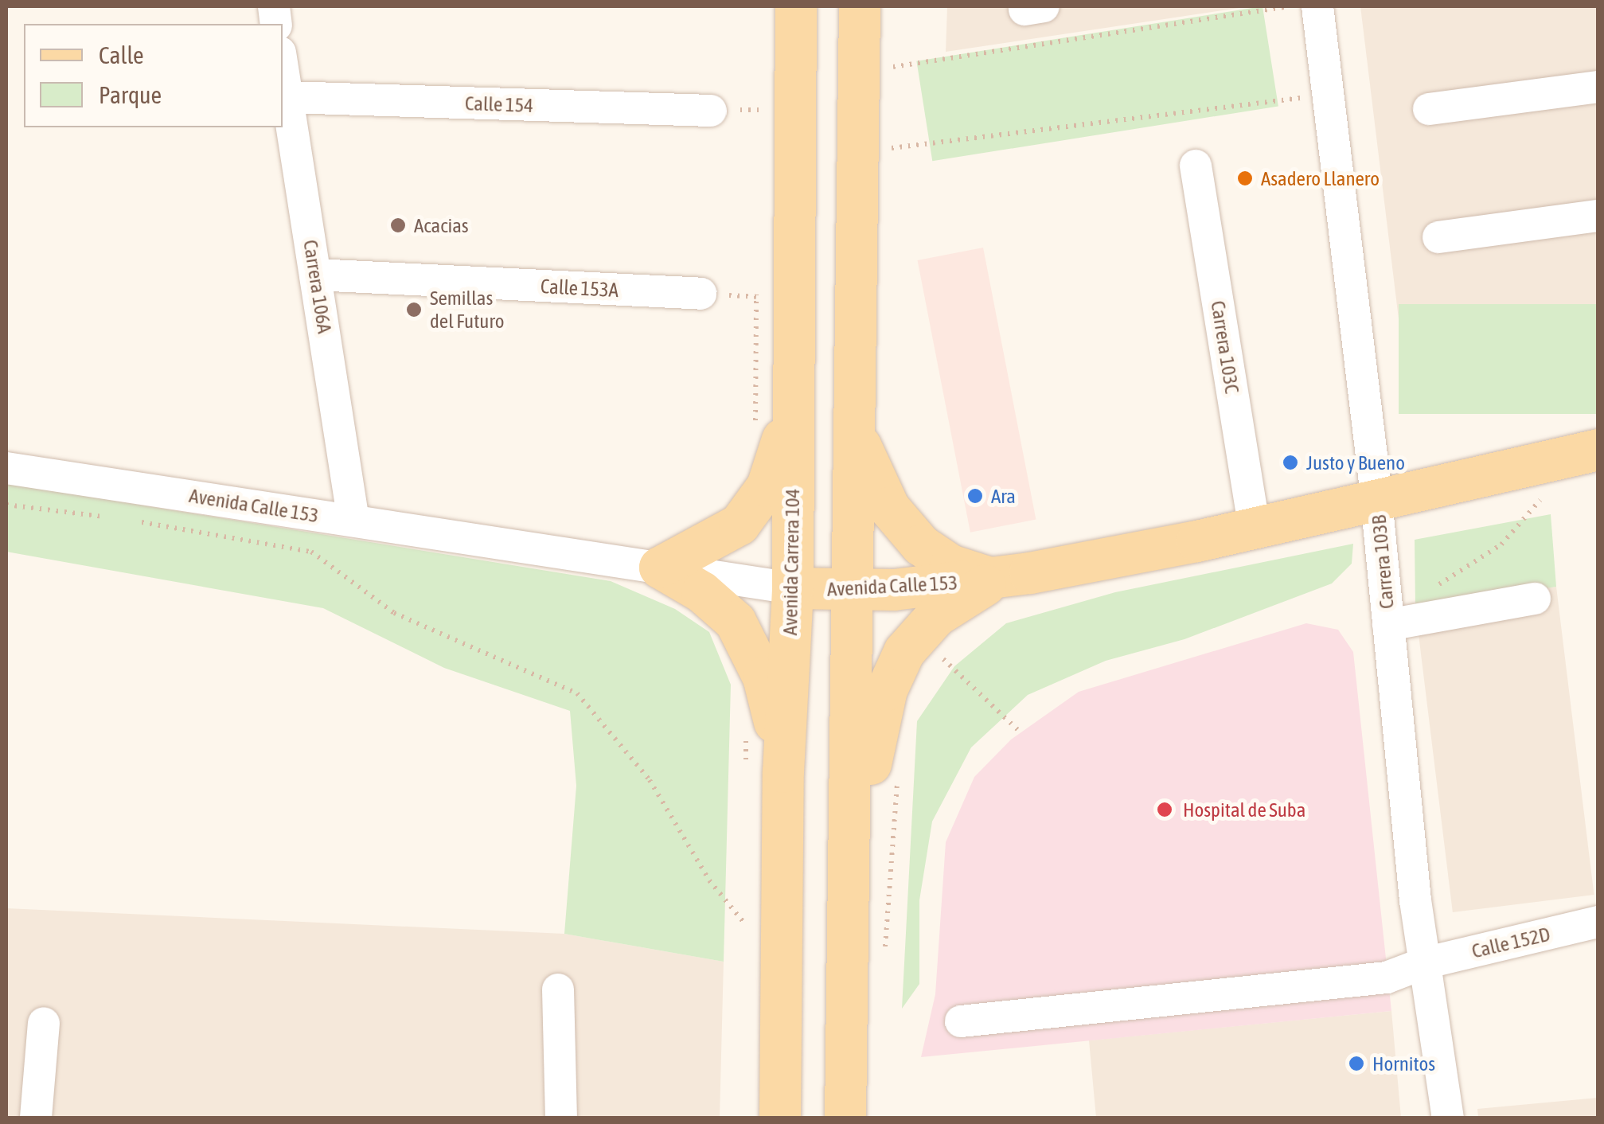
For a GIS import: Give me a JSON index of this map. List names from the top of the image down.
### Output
{
  "streets": {
    "main road": ["Avenida Calle 153", "Avenida Carrera 104"],
    "street": [
      "Calle 154",
      "Carrera 106A",
      "Calle 153A",
      "Carrera 103C",
      "Carrera 103B",
      "Calle 152D"
    ]
  },
  "crossings": [
    ["Calle 154", "Carrera 106A"],
    ["Carrera 106A", "Calle 153A"],
    ["Carrera 106A", "Avenida Calle 153"],
    ["Carrera 103C", "Avenida Calle 153"],
    ["Avenida Calle 153", "Avenida Carrera 104"],
    ["Avenida Calle 153", "Carrera 103B"],
    ["Carrera 103B", "Calle 152D"]
  ],
  "places": [
    "Asadero Llanero",
    "Acacias",
    "Semillas del Futuro",
    "Justo y Bueno",
    "Ara",
    "Hospital de Suba",
    "Hornitos"
  ],
  "legend": ["Calle", "Parque"]
}
